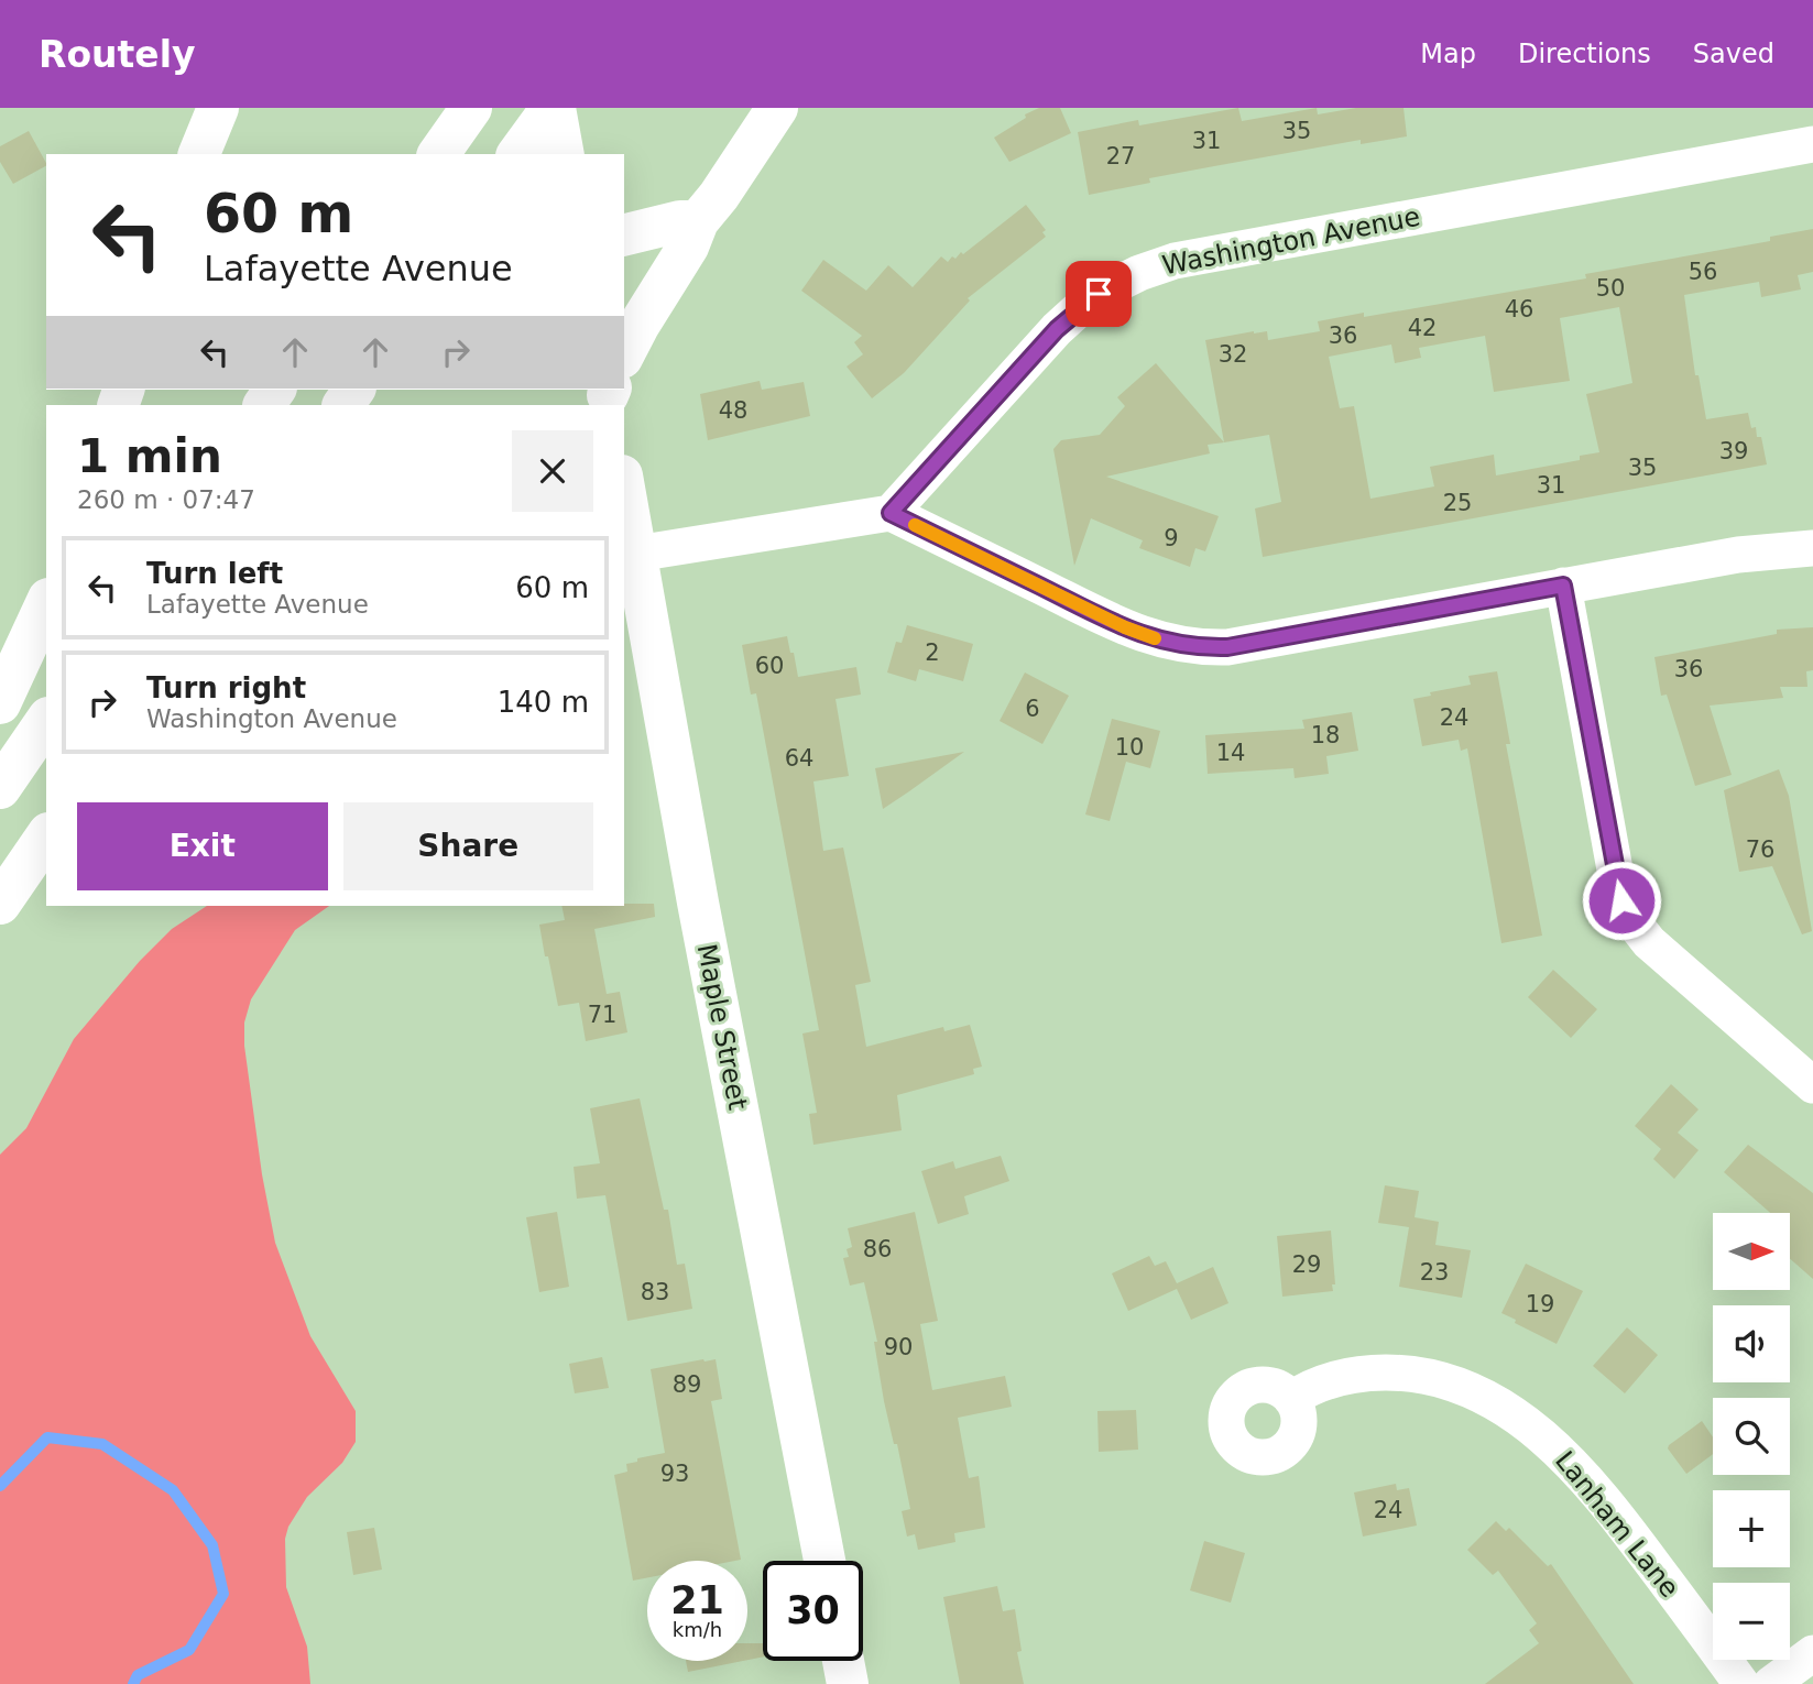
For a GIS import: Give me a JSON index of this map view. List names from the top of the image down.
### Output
{
  "streets": {
    "main road": ["Maple Street"],
    "street": ["Washington Avenue", "Lanham Lane"]
  },
  "house_numbers": [
    "35",
    "31",
    "27",
    "56",
    "50",
    "46",
    "42",
    "36",
    "32",
    "48",
    "39",
    "35",
    "31",
    "25",
    "9",
    "2",
    "60",
    "36",
    "6",
    "24",
    "18",
    "10",
    "14",
    "64",
    "76",
    "71",
    "86",
    "29",
    "23",
    "83",
    "19",
    "90",
    "89",
    "93",
    "24"
  ],
  "north": "right",
  "page": {
    "header": "Routely",
    "nav": ["Map", "Directions", "Saved"],
    "turn": ["60 m", "Lafayette Avenue"],
    "heading": ["1 min", "260 m · 07:47"],
    "list": [
      {
        "name": "Turn left",
        "note": "Lafayette Avenue",
        "value": "60 m"
      },
      {
        "name": "Turn right",
        "note": "Washington Avenue",
        "value": "140 m"
      }
    ],
    "buttons": ["Exit", "Share"],
    "map_buttons": ["+", "−"],
    "speed": "21 km/h",
    "limit": "30"
  }
}
